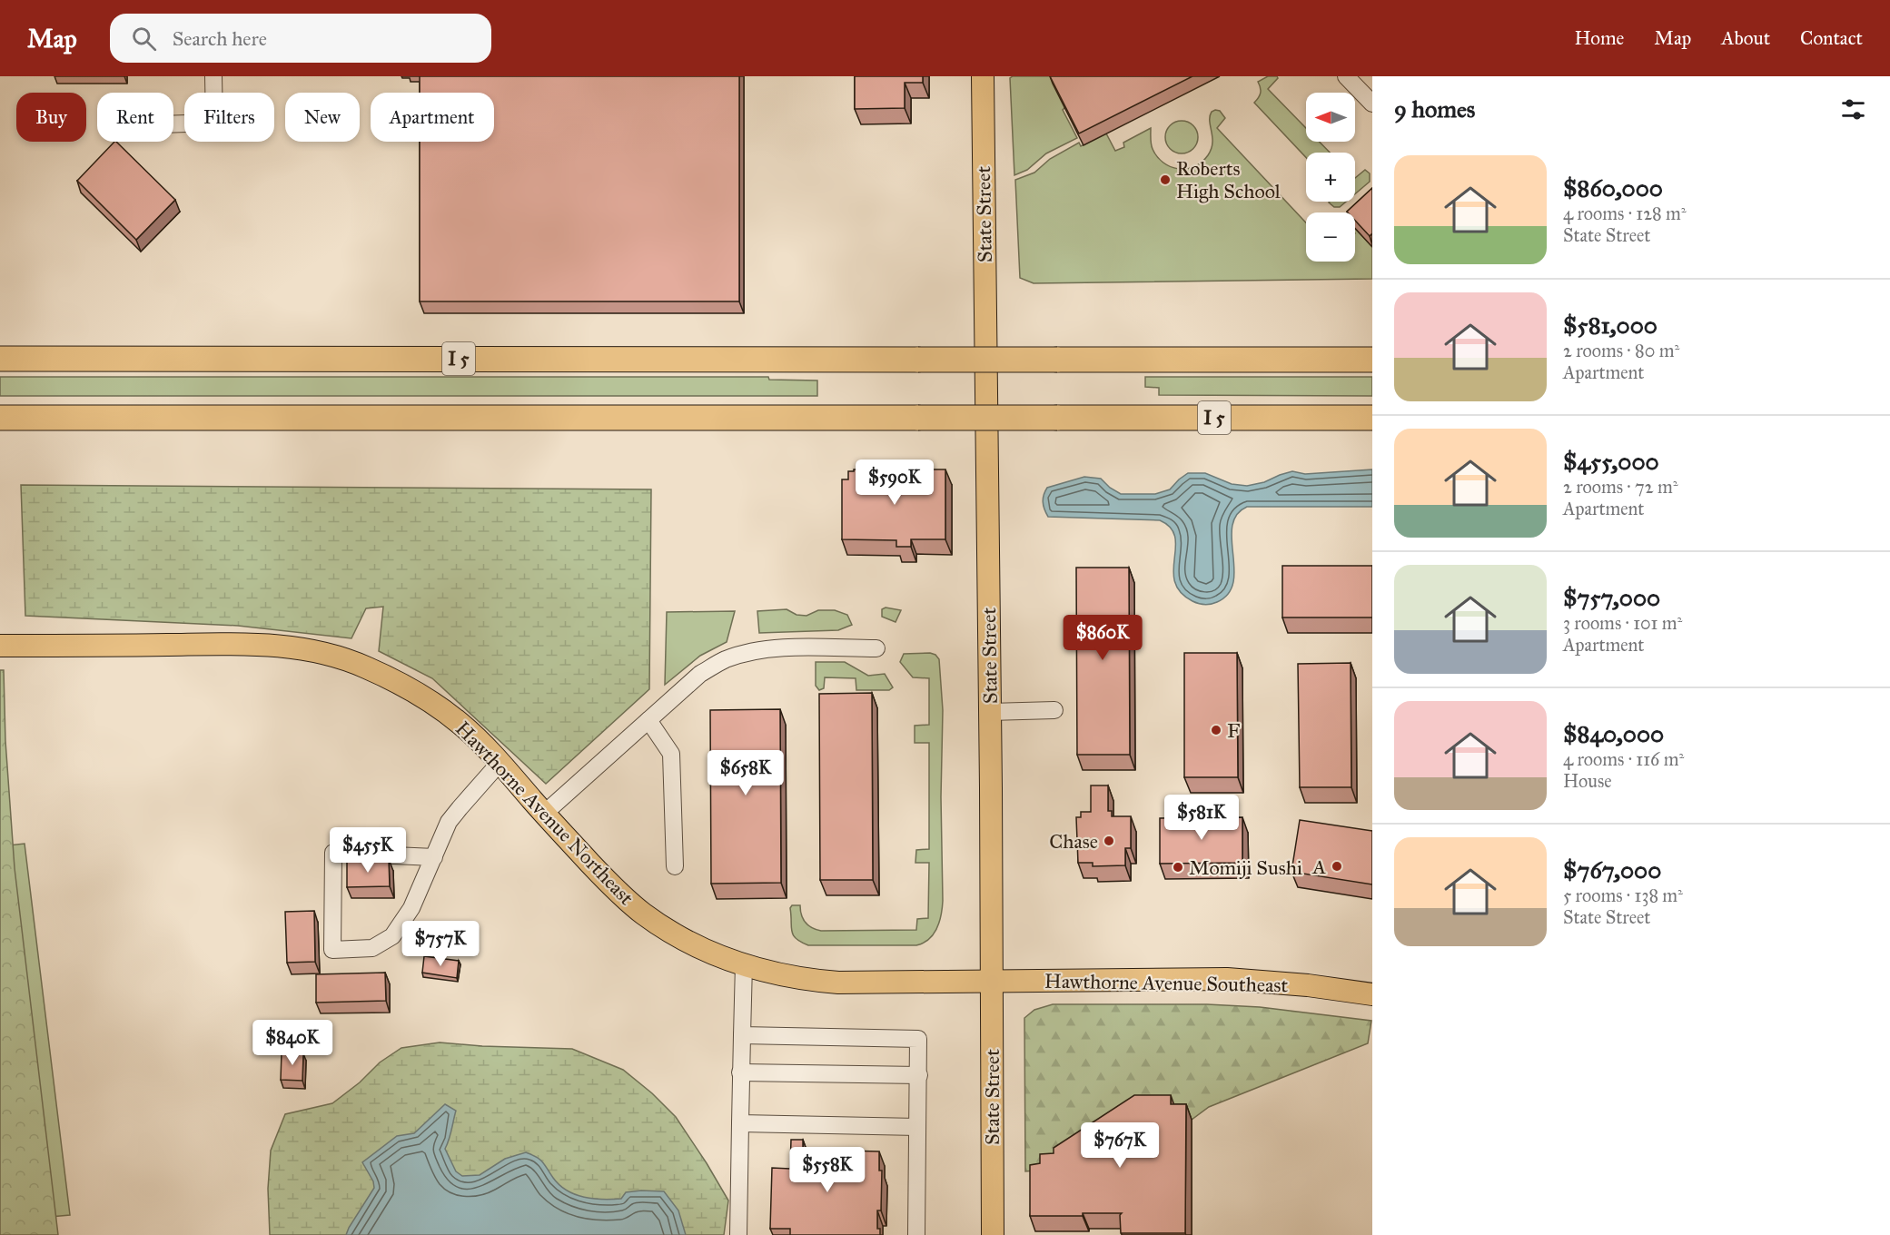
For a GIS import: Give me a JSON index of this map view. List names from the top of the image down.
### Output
{
  "streets": {
    "highway": ["I 5"],
    "main road": ["State Street", "Hawthorne Avenue Northeast", "Hawthorne Avenue Southeast"]
  },
  "crossings": [
    ["State Street", "Hawthorne Avenue Northeast"],
    ["State Street", "Hawthorne Avenue Southeast"],
    ["Hawthorne Avenue Northeast", "Hawthorne Avenue Southeast"]
  ],
  "places": [
    "Roberts High School",
    "F",
    "Chase",
    "A",
    "Momiji Sushi"
  ],
  "north": "left",
  "page": {
    "header": "Map",
    "search": "Search here",
    "nav": [
      "Home",
      "Map",
      "About",
      "Contact"
    ],
    "heading": "9 homes",
    "map_buttons": ["+", "−"],
    "chip": [
      "Buy",
      "Rent",
      "Filters",
      "New",
      "Apartment"
    ],
    "list": [
      {
        "name": "$860,000",
        "note": "4 rooms · 128 m² · State Street"
      },
      {
        "name": "$581,000",
        "note": "2 rooms · 80 m² · Apartment"
      },
      {
        "name": "$455,000",
        "note": "2 rooms · 72 m² · Apartment"
      },
      {
        "name": "$757,000",
        "note": "3 rooms · 101 m² · Apartment"
      },
      {
        "name": "$840,000",
        "note": "4 rooms · 116 m² · House"
      },
      {
        "name": "$767,000",
        "note": "5 rooms · 138 m² · State Street"
      }
    ],
    "price": [
      "$590K",
      "$860K",
      "$658K",
      "$581K",
      "$455K",
      "$757K",
      "$840K",
      "$767K",
      "$558K"
    ]
  }
}
